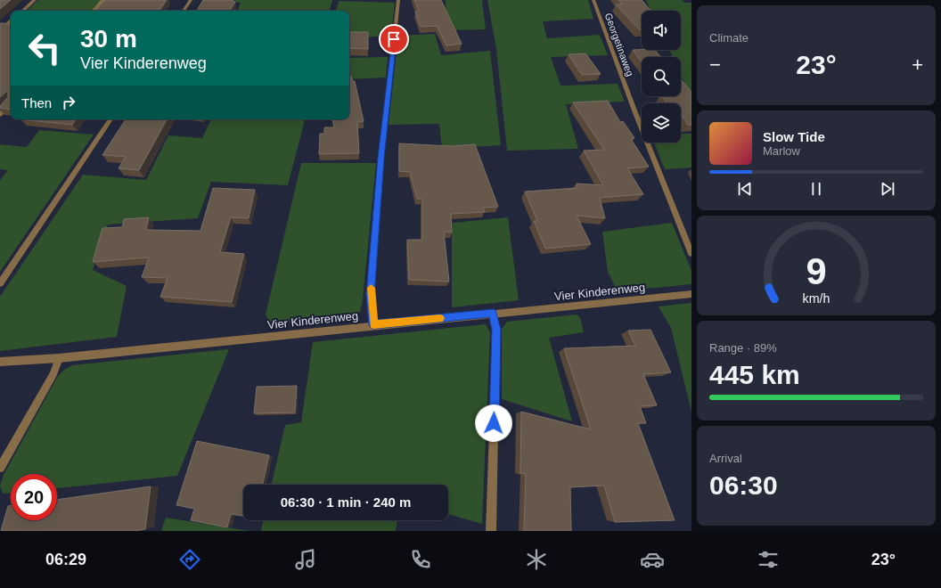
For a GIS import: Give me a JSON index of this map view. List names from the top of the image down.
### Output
{
  "streets": {
    "street": ["Georgetinaweg", "Vier Kinderenweg"]
  },
  "page": {
    "tile": [
      "Climate",
      ["Range · 89%", "445 km"],
      ["Arrival", "06:30"]
    ],
    "turn": ["30 m", "Vier Kinderenweg"],
    "heat": ["−", "23°", "+"],
    "then": "Then",
    "song": ["Slow Tide", "Marlow"],
    "limit": "20",
    "trip": "06:30 · 1 min · 240 m",
    "tabs": ["06:29", "23°"],
    "gauge": ["9", "km/h"]
  }
}
